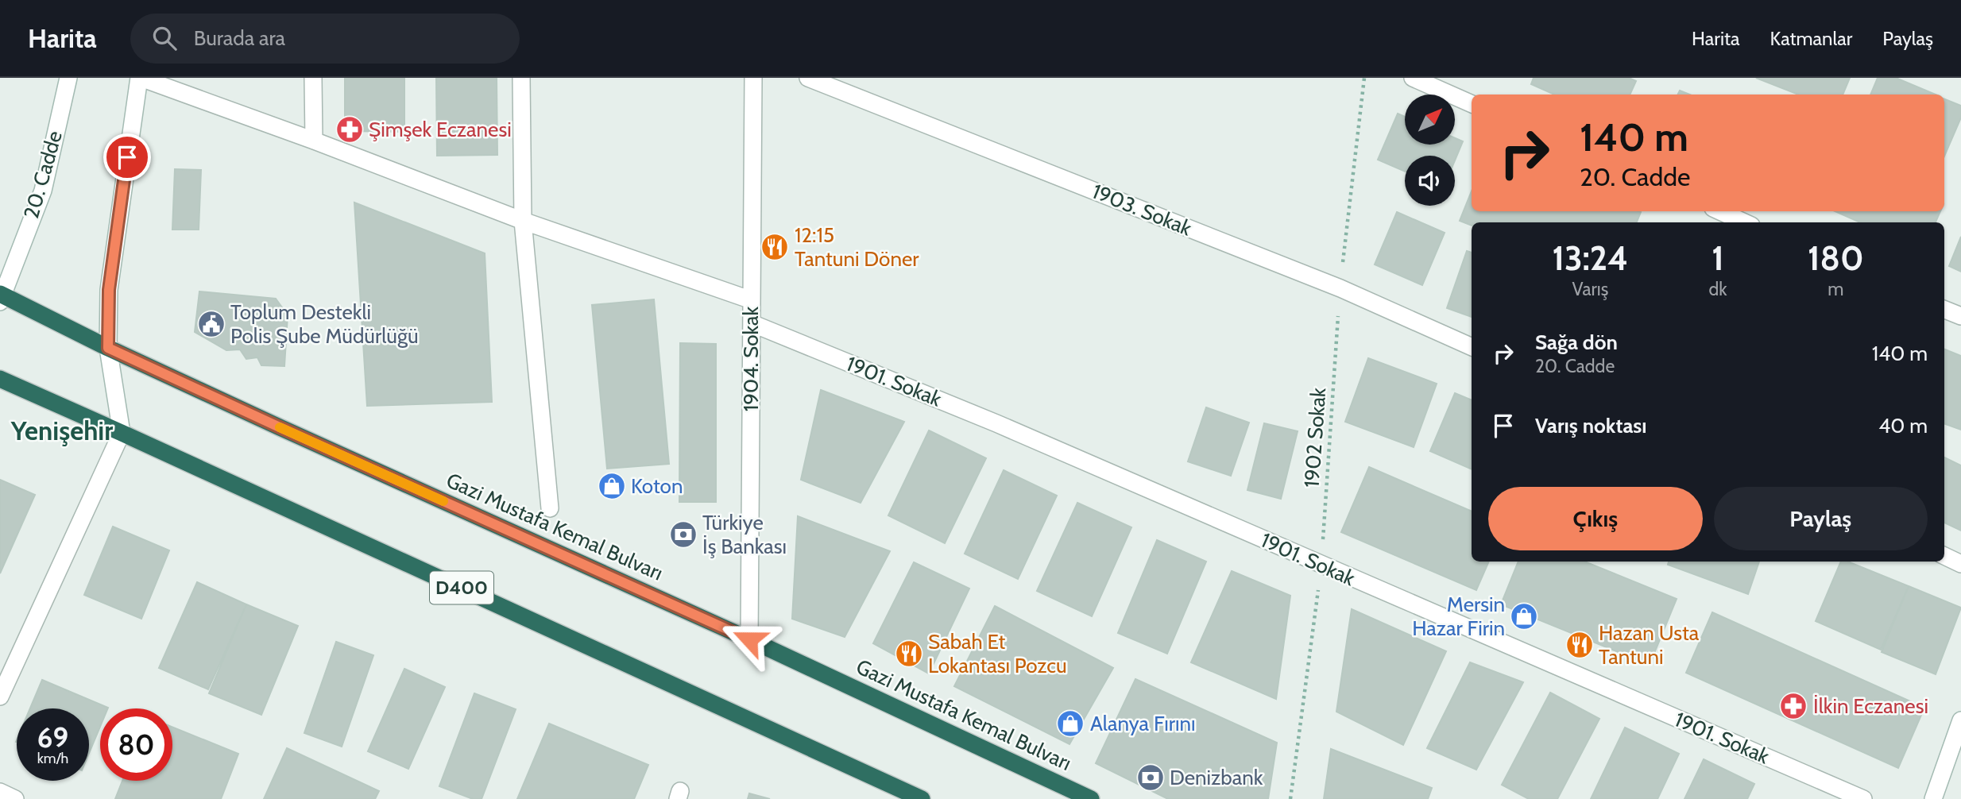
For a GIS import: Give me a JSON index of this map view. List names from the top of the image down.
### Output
{
  "streets": {
    "highway": ["Gazi Mustafa Kemal Bulvarı", "D400"],
    "street": [
      "20. Cadde",
      "1903. Sokak",
      "1904. Sokak",
      "1901. Sokak"
    ],
    "path": ["1902 Sokak"]
  },
  "crossings": [
    ["20. Cadde", "Gazi Mustafa Kemal Bulvarı"],
    ["1903. Sokak", "1902 Sokak"],
    ["1904. Sokak", "1901. Sokak"],
    ["1904. Sokak", "Gazi Mustafa Kemal Bulvarı"],
    ["1901. Sokak", "1902 Sokak"]
  ],
  "districts": ["Yenişehir"],
  "places": {
    "pharmacy": ["Şimşek Eczanesi", "İlkin Eczanesi"],
    "restaurant": ["12:15 Tantuni Döner", "Hazan Usta Tantuni", "Sabah Et Lokantası Pozcu"],
    "public building": ["Toplum Destekli Polis Şube Müdürlüğü"],
    "shop": ["Koton", "Mersin Hazar Firin", "Alanya Fırını"],
    "bank": ["Türkiye İş Bankası", "Denizbank"]
  },
  "north": "top right",
  "page": {
    "header": "Harita",
    "search": "Burada ara",
    "nav": ["Harita", "Katmanlar", "Paylaş"],
    "turn": ["140 m", "20. Cadde"],
    "eta": [
      "13:24",
      "Varış",
      "1",
      "dk",
      "180",
      "m"
    ],
    "list": [
      {
        "name": "Sağa dön",
        "note": "20. Cadde",
        "value": "140 m"
      },
      {
        "name": "Varış noktası",
        "value": "40 m"
      }
    ],
    "buttons": ["Çıkış", "Paylaş"],
    "speed": "69 km/h",
    "limit": "80"
  }
}
